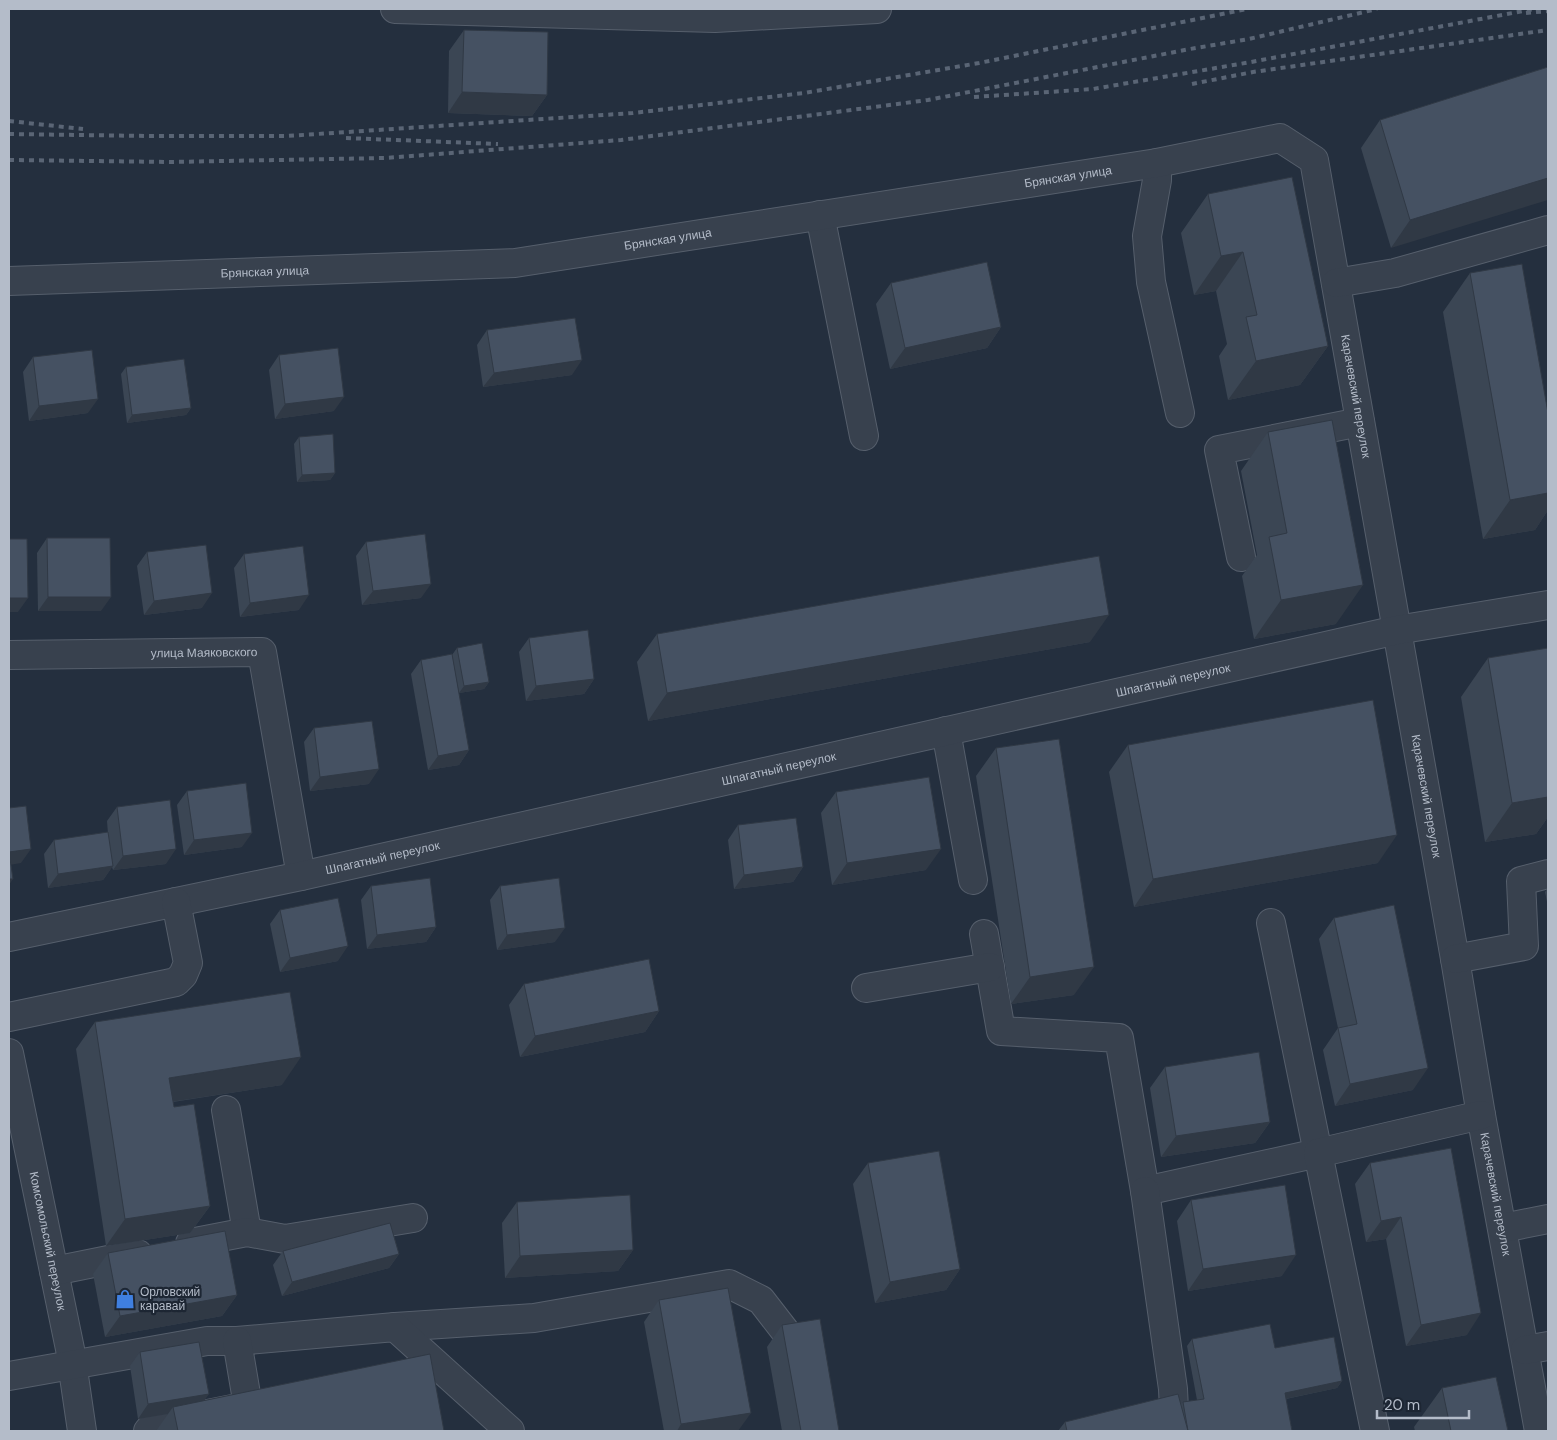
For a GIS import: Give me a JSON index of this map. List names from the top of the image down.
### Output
{
  "streets": {
    "street": [
      "Брянская улица",
      "Карачевский переулок",
      "улица Маяковского",
      "Шпагатный переулок",
      "Комсомольский переулок"
    ]
  },
  "crossings": [
    ["Брянская улица", "Карачевский переулок"],
    ["Карачевский переулок", "Шпагатный переулок"],
    ["улица Маяковского", "Шпагатный переулок"]
  ],
  "places": {
    "shop": ["Орловский каравай"]
  },
  "scale_bar": "20 m"
}
